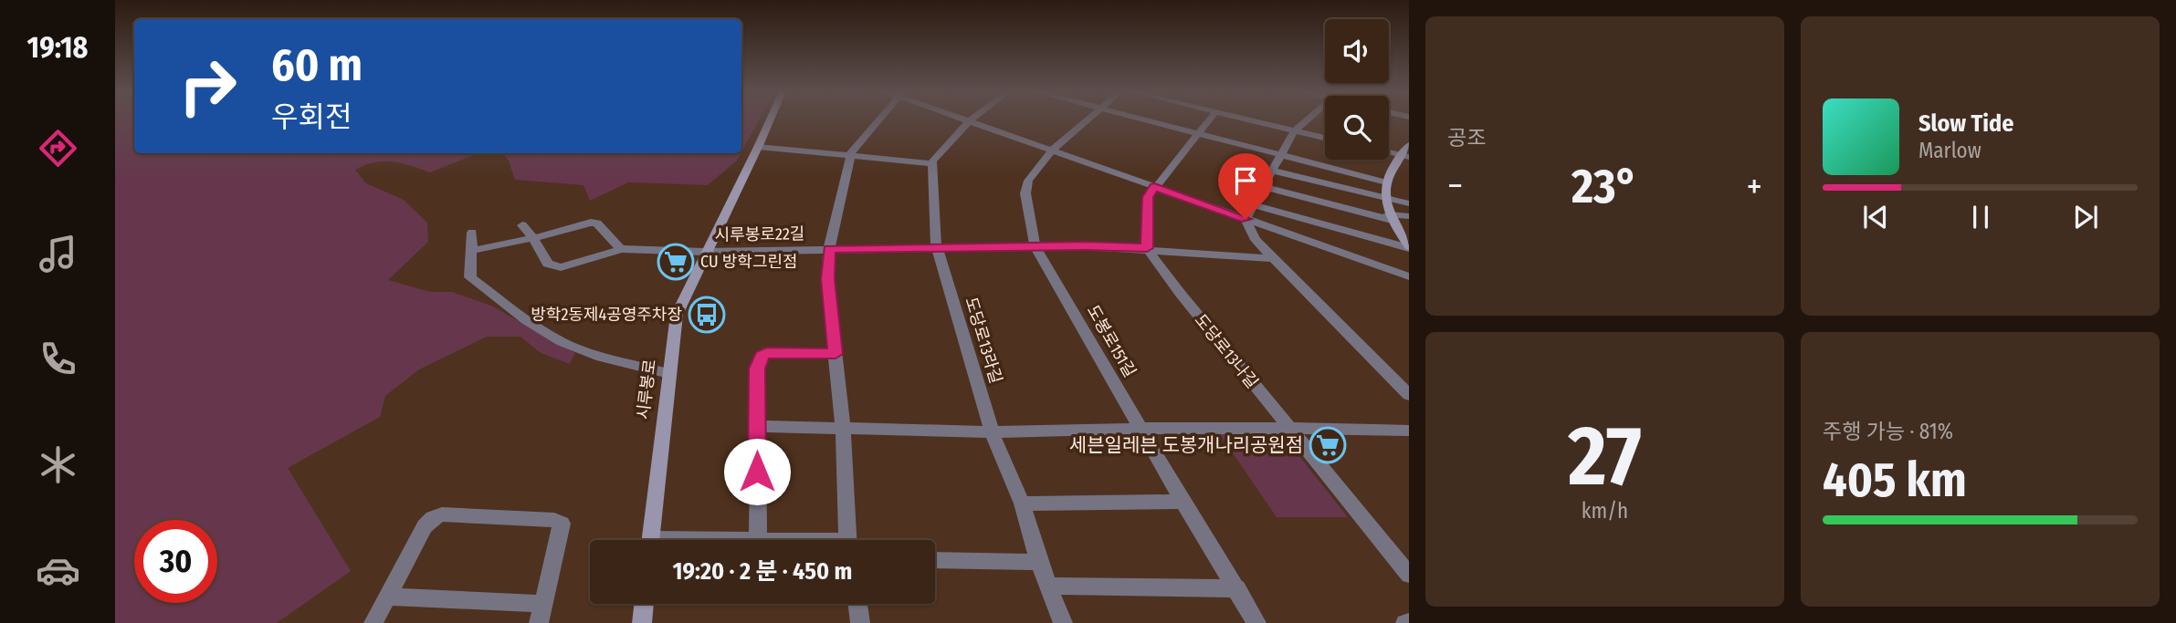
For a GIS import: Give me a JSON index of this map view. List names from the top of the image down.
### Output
{
  "streets": {
    "street": [
      "시루봉로22길",
      "도당로13라길",
      "도봉로151길",
      "도당로13나길",
      "시루봉로"
    ]
  },
  "crossings": [
    ["시루봉로22길", "도당로13라길"],
    ["시루봉로22길", "도봉로151길"],
    ["시루봉로22길", "도당로13나길"],
    ["시루봉로22길", "시루봉로"]
  ],
  "places": {
    "supermarket": ["CU 방학그린점", "세븐일레븐 도봉개나리공원점"],
    "bus stop": ["방학2동제4공영주차장"]
  },
  "page": {
    "tabs": "19:18",
    "tile": [
      "공조",
      ["27", "km/h"],
      ["주행 가능 · 81%", "405 km"]
    ],
    "turn": ["60 m", "우회전"],
    "song": ["Slow Tide", "Marlow"],
    "heat": ["−", "23°", "+"],
    "limit": "30",
    "trip": "19:20 · 2 분 · 450 m"
  }
}
